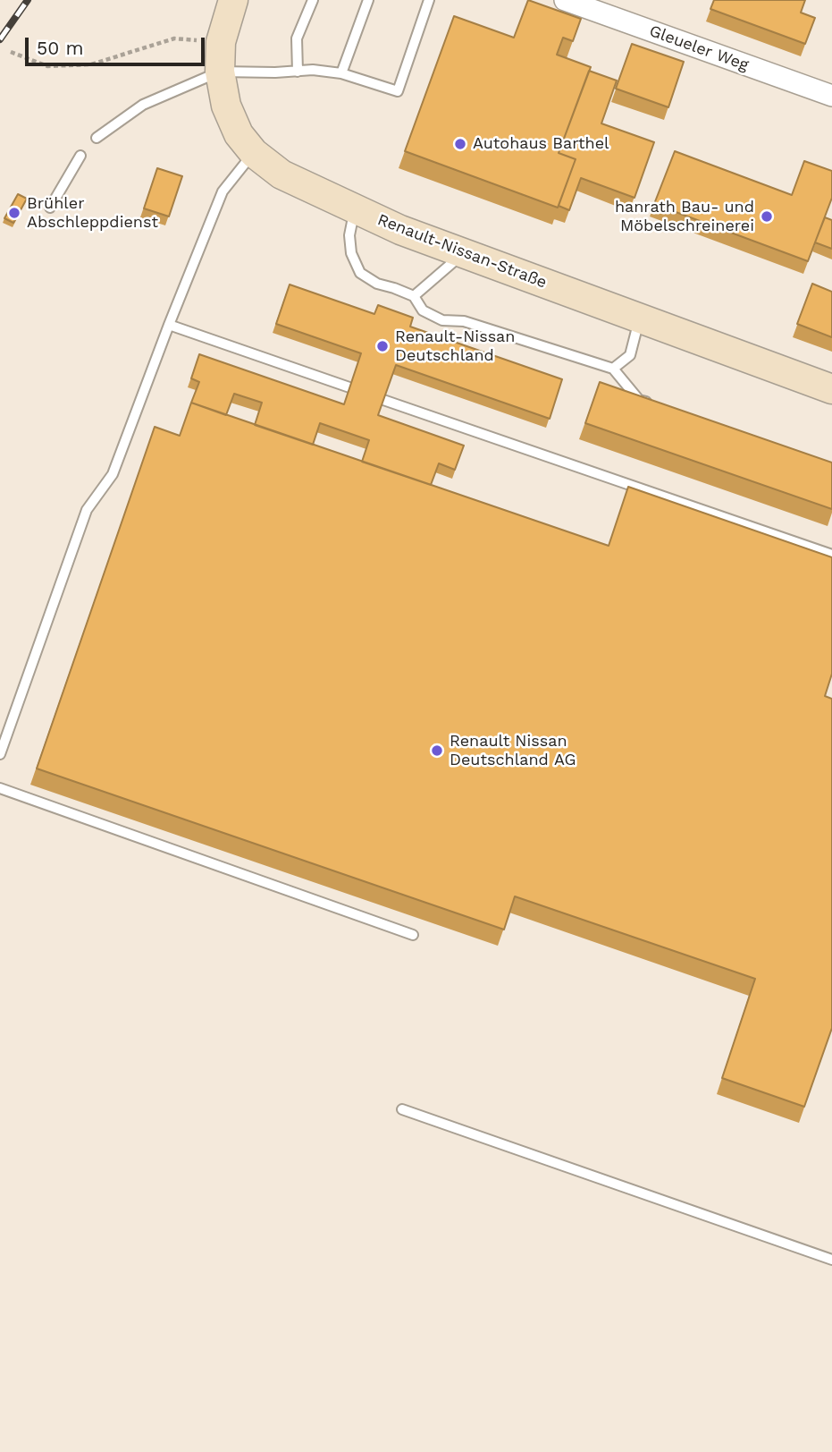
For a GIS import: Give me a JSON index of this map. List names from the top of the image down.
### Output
{
  "streets": {
    "street": ["Gleueler Weg", "Renault-Nissan-Straße"]
  },
  "places": [
    "Autohaus Barthel",
    "Brühler Abschleppdienst",
    "hanrath Bau- und Möbelschreinerei",
    "Renault-Nissan Deutschland",
    "Renault Nissan Deutschland AG"
  ],
  "scale_bar": "50 m"
}
